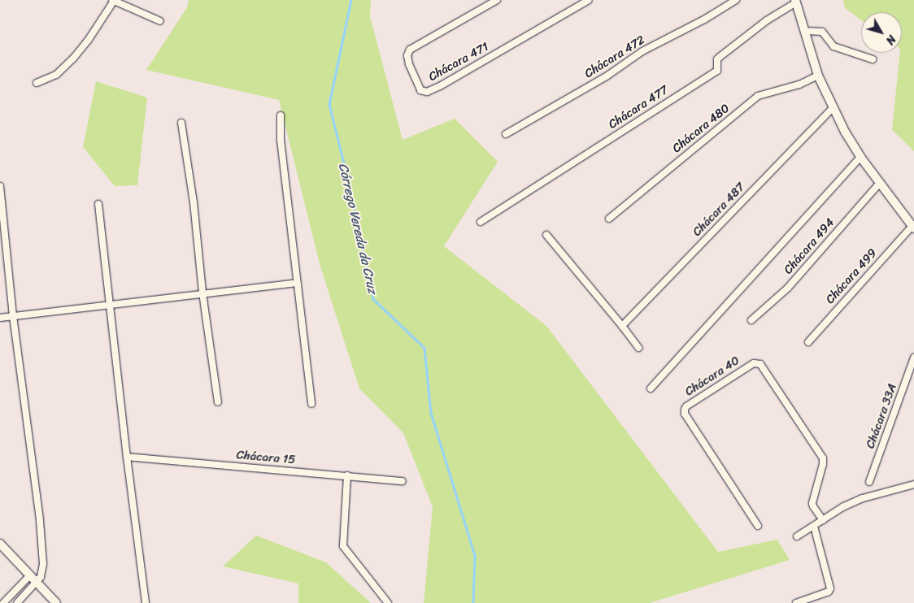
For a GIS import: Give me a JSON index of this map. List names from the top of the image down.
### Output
{
  "streets": {
    "street": [
      "Chácara 472",
      "Chácara 471",
      "Chácara 477",
      "Chácara 480",
      "Chácara 487",
      "Chácara 494",
      "Chácara 499",
      "Chácara 40",
      "Chácara 33A",
      "Chácara 15"
    ]
  },
  "water": ["Córrego Vereda da Cruz"],
  "north": "bottom right"
}
